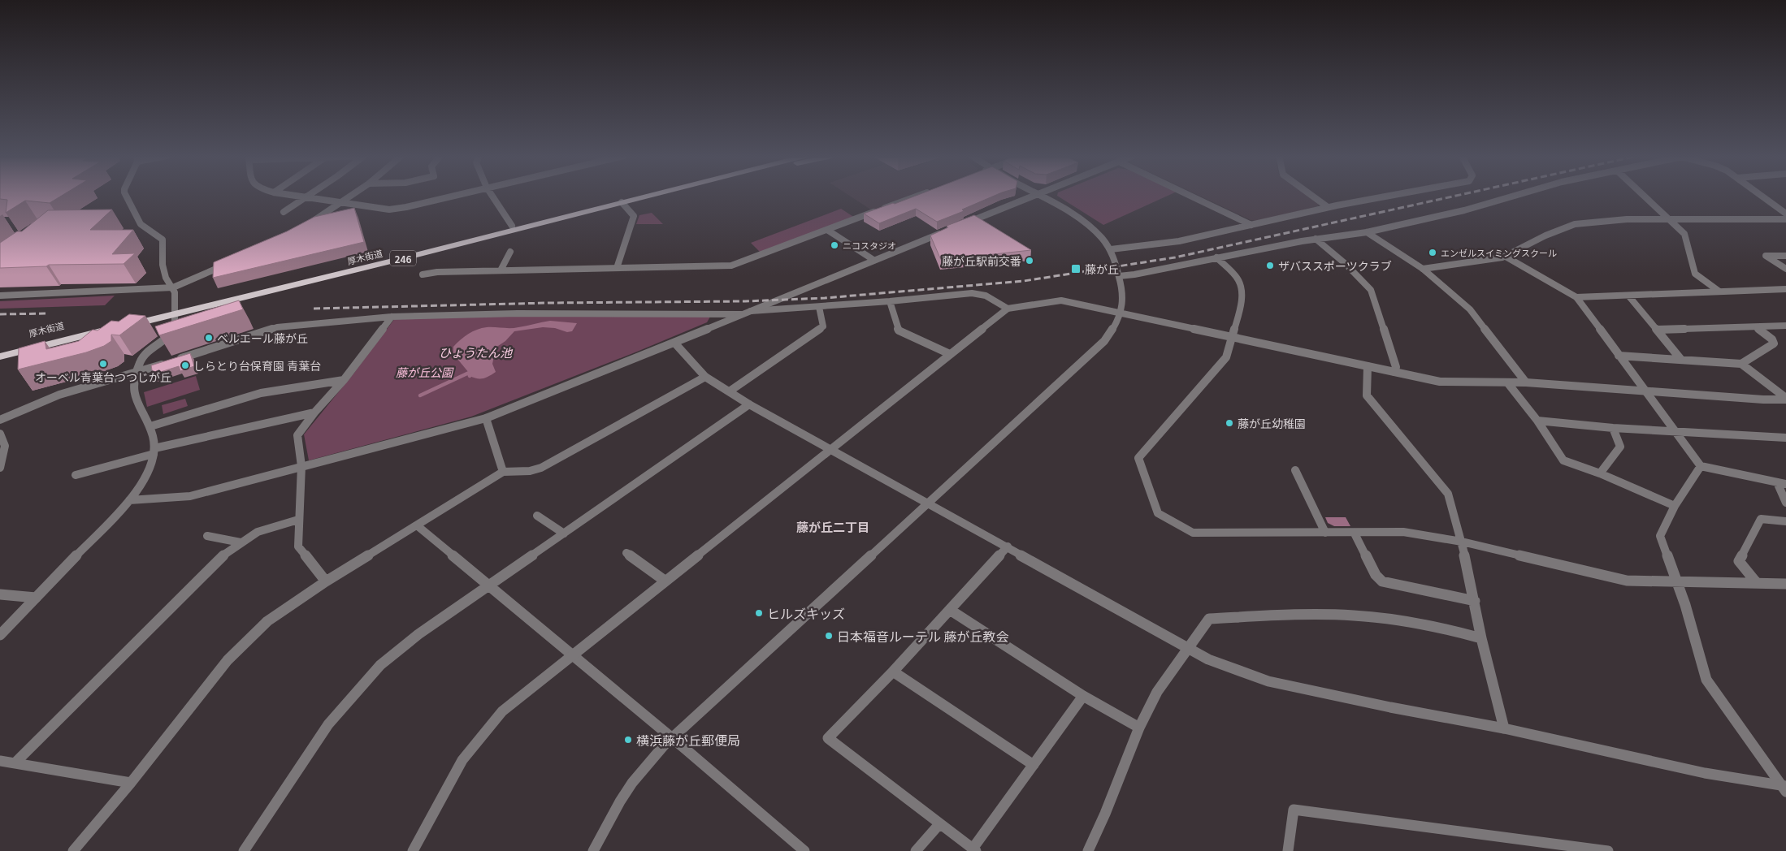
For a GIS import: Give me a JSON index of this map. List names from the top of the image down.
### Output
{
  "streets": {
    "highway": ["厚木街道", "246"]
  },
  "districts": ["藤が丘二丁目"],
  "water": ["ひょうたん池"],
  "parks": ["藤が丘公園"],
  "places": {
    "other": [
      "ニコスタジオ",
      "エンゼルスイミングスクール",
      "藤が丘駅前交番",
      "ザバススポーツクラブ",
      "ベルエール藤が丘",
      "オーベル青葉台つつじが丘",
      "しらとり台保育園 青葉台",
      "藤が丘幼稚園",
      "ヒルズキッズ",
      "日本福音ルーテル 藤が丘教会",
      "横浜藤が丘郵便局"
    ],
    "transit": ["藤が丘"]
  }
}
